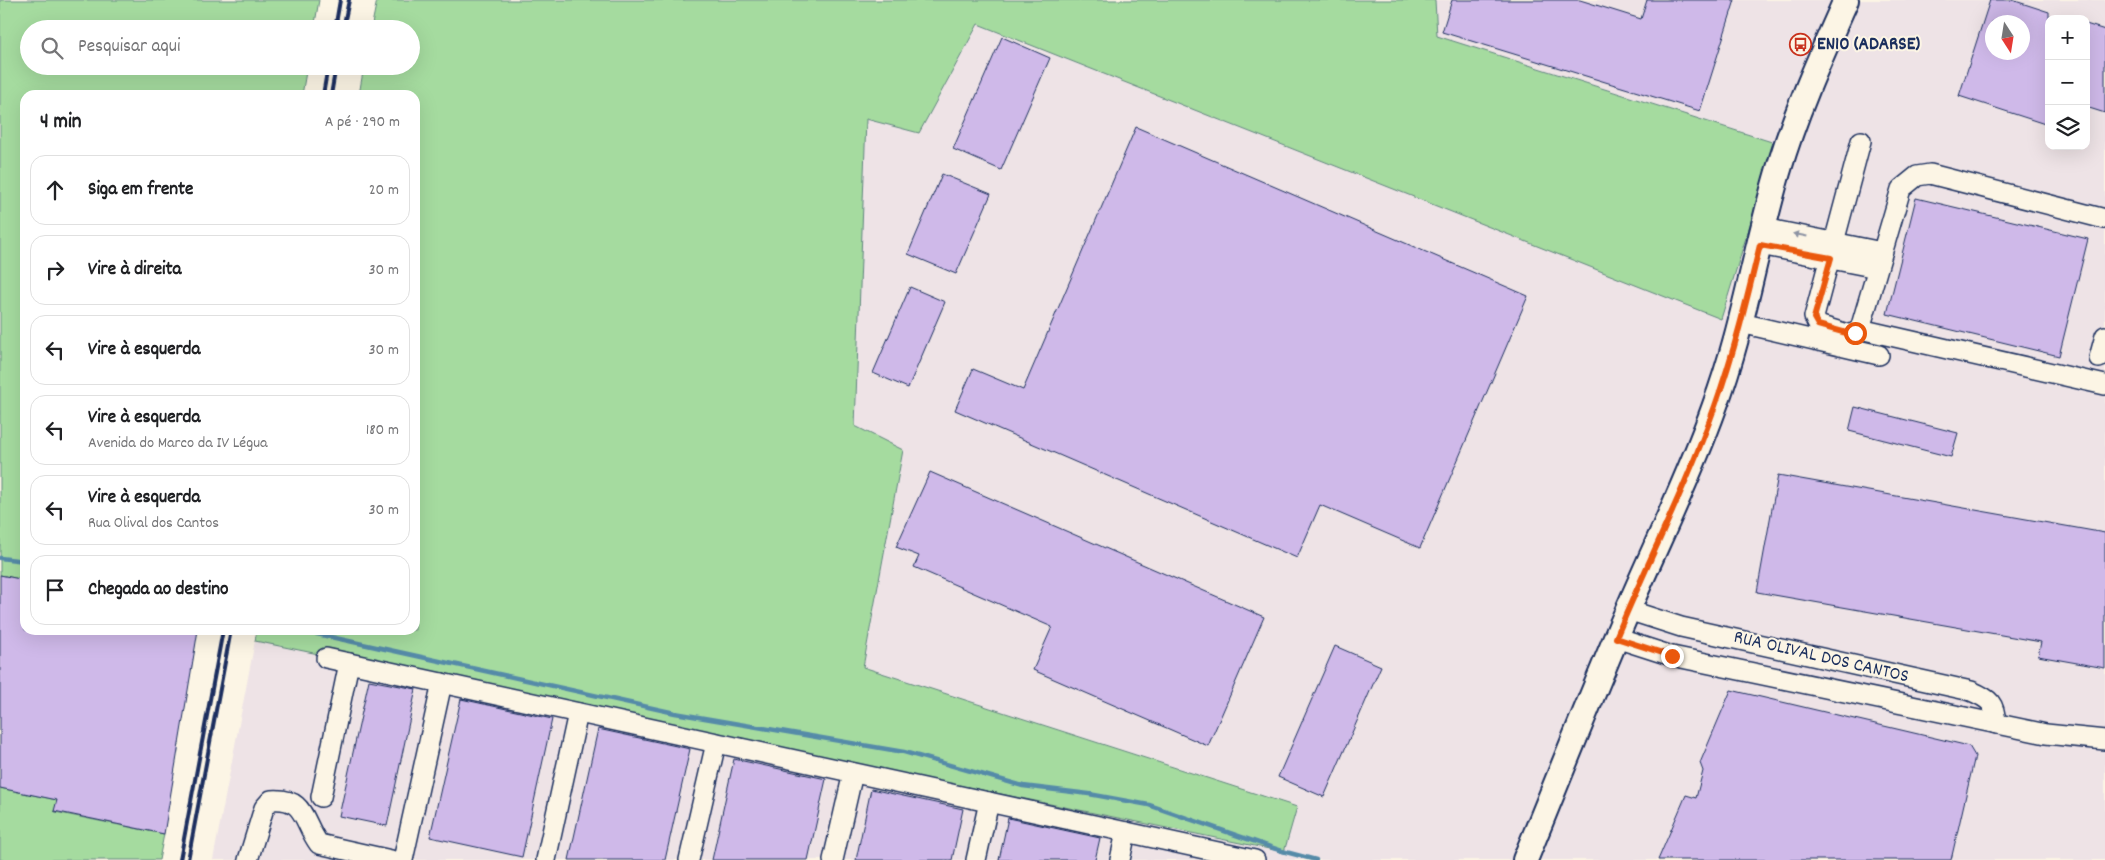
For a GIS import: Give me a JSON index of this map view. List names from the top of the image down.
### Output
{
  "streets": {
    "street": ["RUA OLIVAL DOS CANTOS"]
  },
  "places": {
    "bus stop": ["EN10 (ADARSE)"]
  },
  "north": "bottom",
  "page": {
    "map_buttons": ["+", "−"],
    "search": "Pesquisar aqui",
    "heading": ["4 min", "A pé · 290 m"],
    "list": [
      ["Siga em frente", "20 m"],
      ["Vire à direita", "30 m"],
      ["Vire à esquerda", "30 m"],
      ["Vire à esquerda", "Avenida do Marco da IV Légua", "180 m"],
      ["Vire à esquerda", "Rua Olival dos Cantos", "30 m"],
      "Chegada ao destino"
    ]
  }
}
